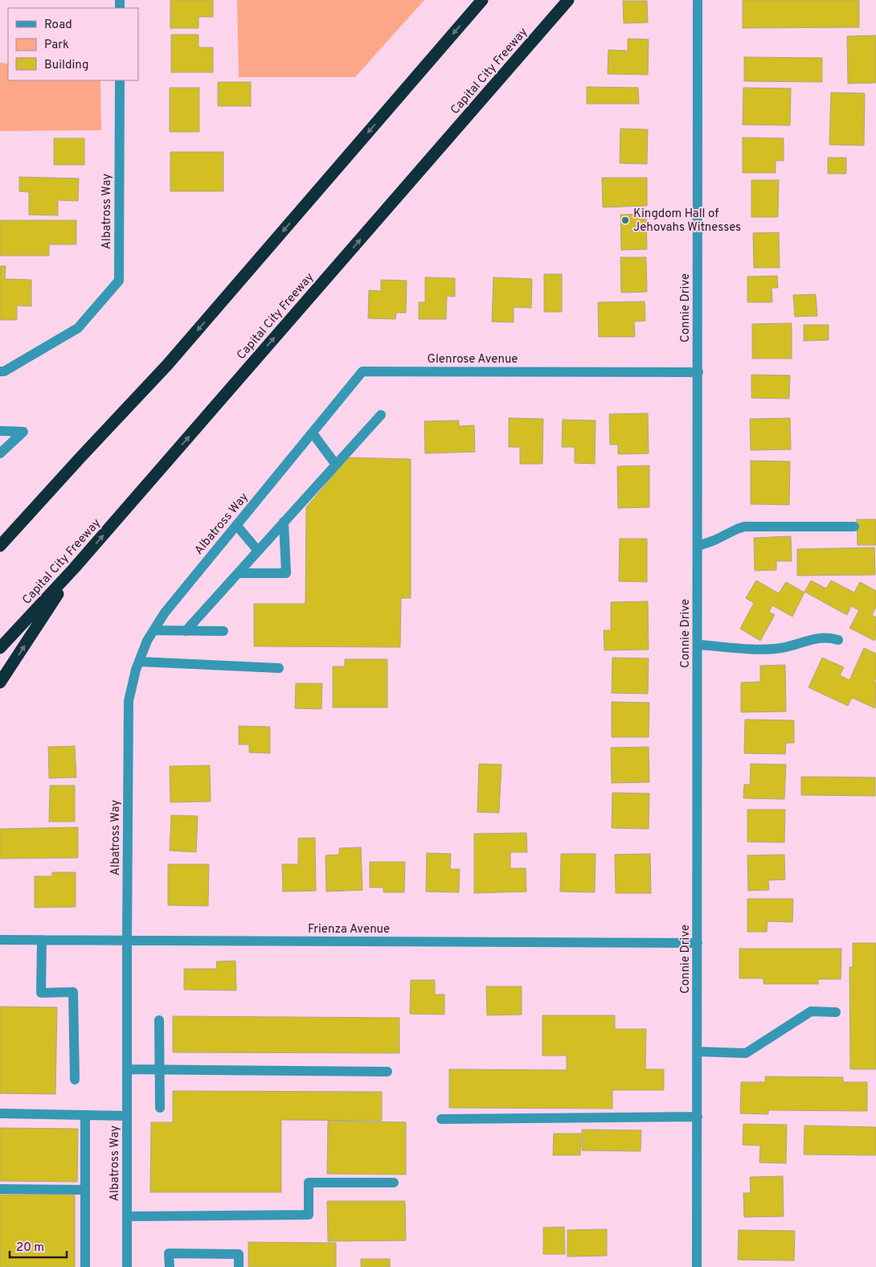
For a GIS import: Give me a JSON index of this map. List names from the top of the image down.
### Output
{
  "streets": {
    "highway": ["Capital City Freeway"],
    "street": [
      "Albatross Way",
      "Connie Drive",
      "Glenrose Avenue",
      "Frienza Avenue"
    ]
  },
  "crossings": [
    ["Albatross Way", "Glenrose Avenue"],
    ["Albatross Way", "Frienza Avenue"],
    ["Connie Drive", "Glenrose Avenue"],
    ["Connie Drive", "Frienza Avenue"]
  ],
  "places": ["Kingdom Hall of Jehovahs Witnesses"],
  "legend": ["Road", "Park", "Building"],
  "scale_bar": "20 m"
}
